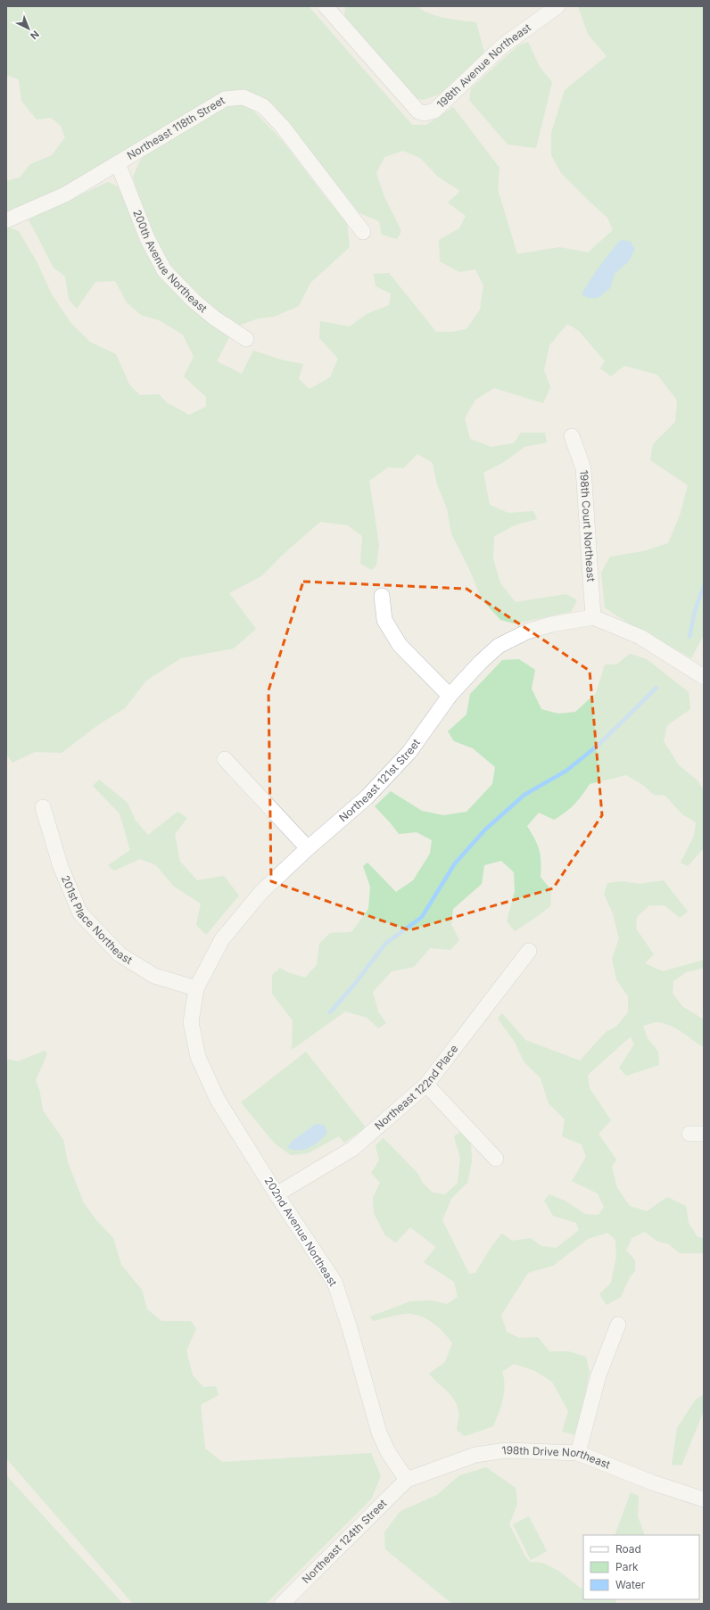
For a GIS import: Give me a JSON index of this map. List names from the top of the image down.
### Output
{
  "streets": {
    "street": [
      "198th Avenue Northeast",
      "Northeast 118th Street",
      "200th Avenue Northeast",
      "198th Court Northeast",
      "Northeast 121st Street",
      "201st Place Northeast",
      "Northeast 122nd Place",
      "202nd Avenue Northeast",
      "198th Drive Northeast",
      "Northeast 124th Street"
    ]
  },
  "crossings": [
    ["Northeast 118th Street", "200th Avenue Northeast"],
    ["198th Court Northeast", "Northeast 121st Street"],
    ["Northeast 121st Street", "201st Place Northeast"],
    ["Northeast 121st Street", "202nd Avenue Northeast"],
    ["201st Place Northeast", "202nd Avenue Northeast"],
    ["Northeast 122nd Place", "202nd Avenue Northeast"],
    ["202nd Avenue Northeast", "198th Drive Northeast"],
    ["202nd Avenue Northeast", "Northeast 124th Street"],
    ["198th Drive Northeast", "Northeast 124th Street"]
  ],
  "legend": ["Road", "Park", "Water"],
  "north": "bottom right"
}
